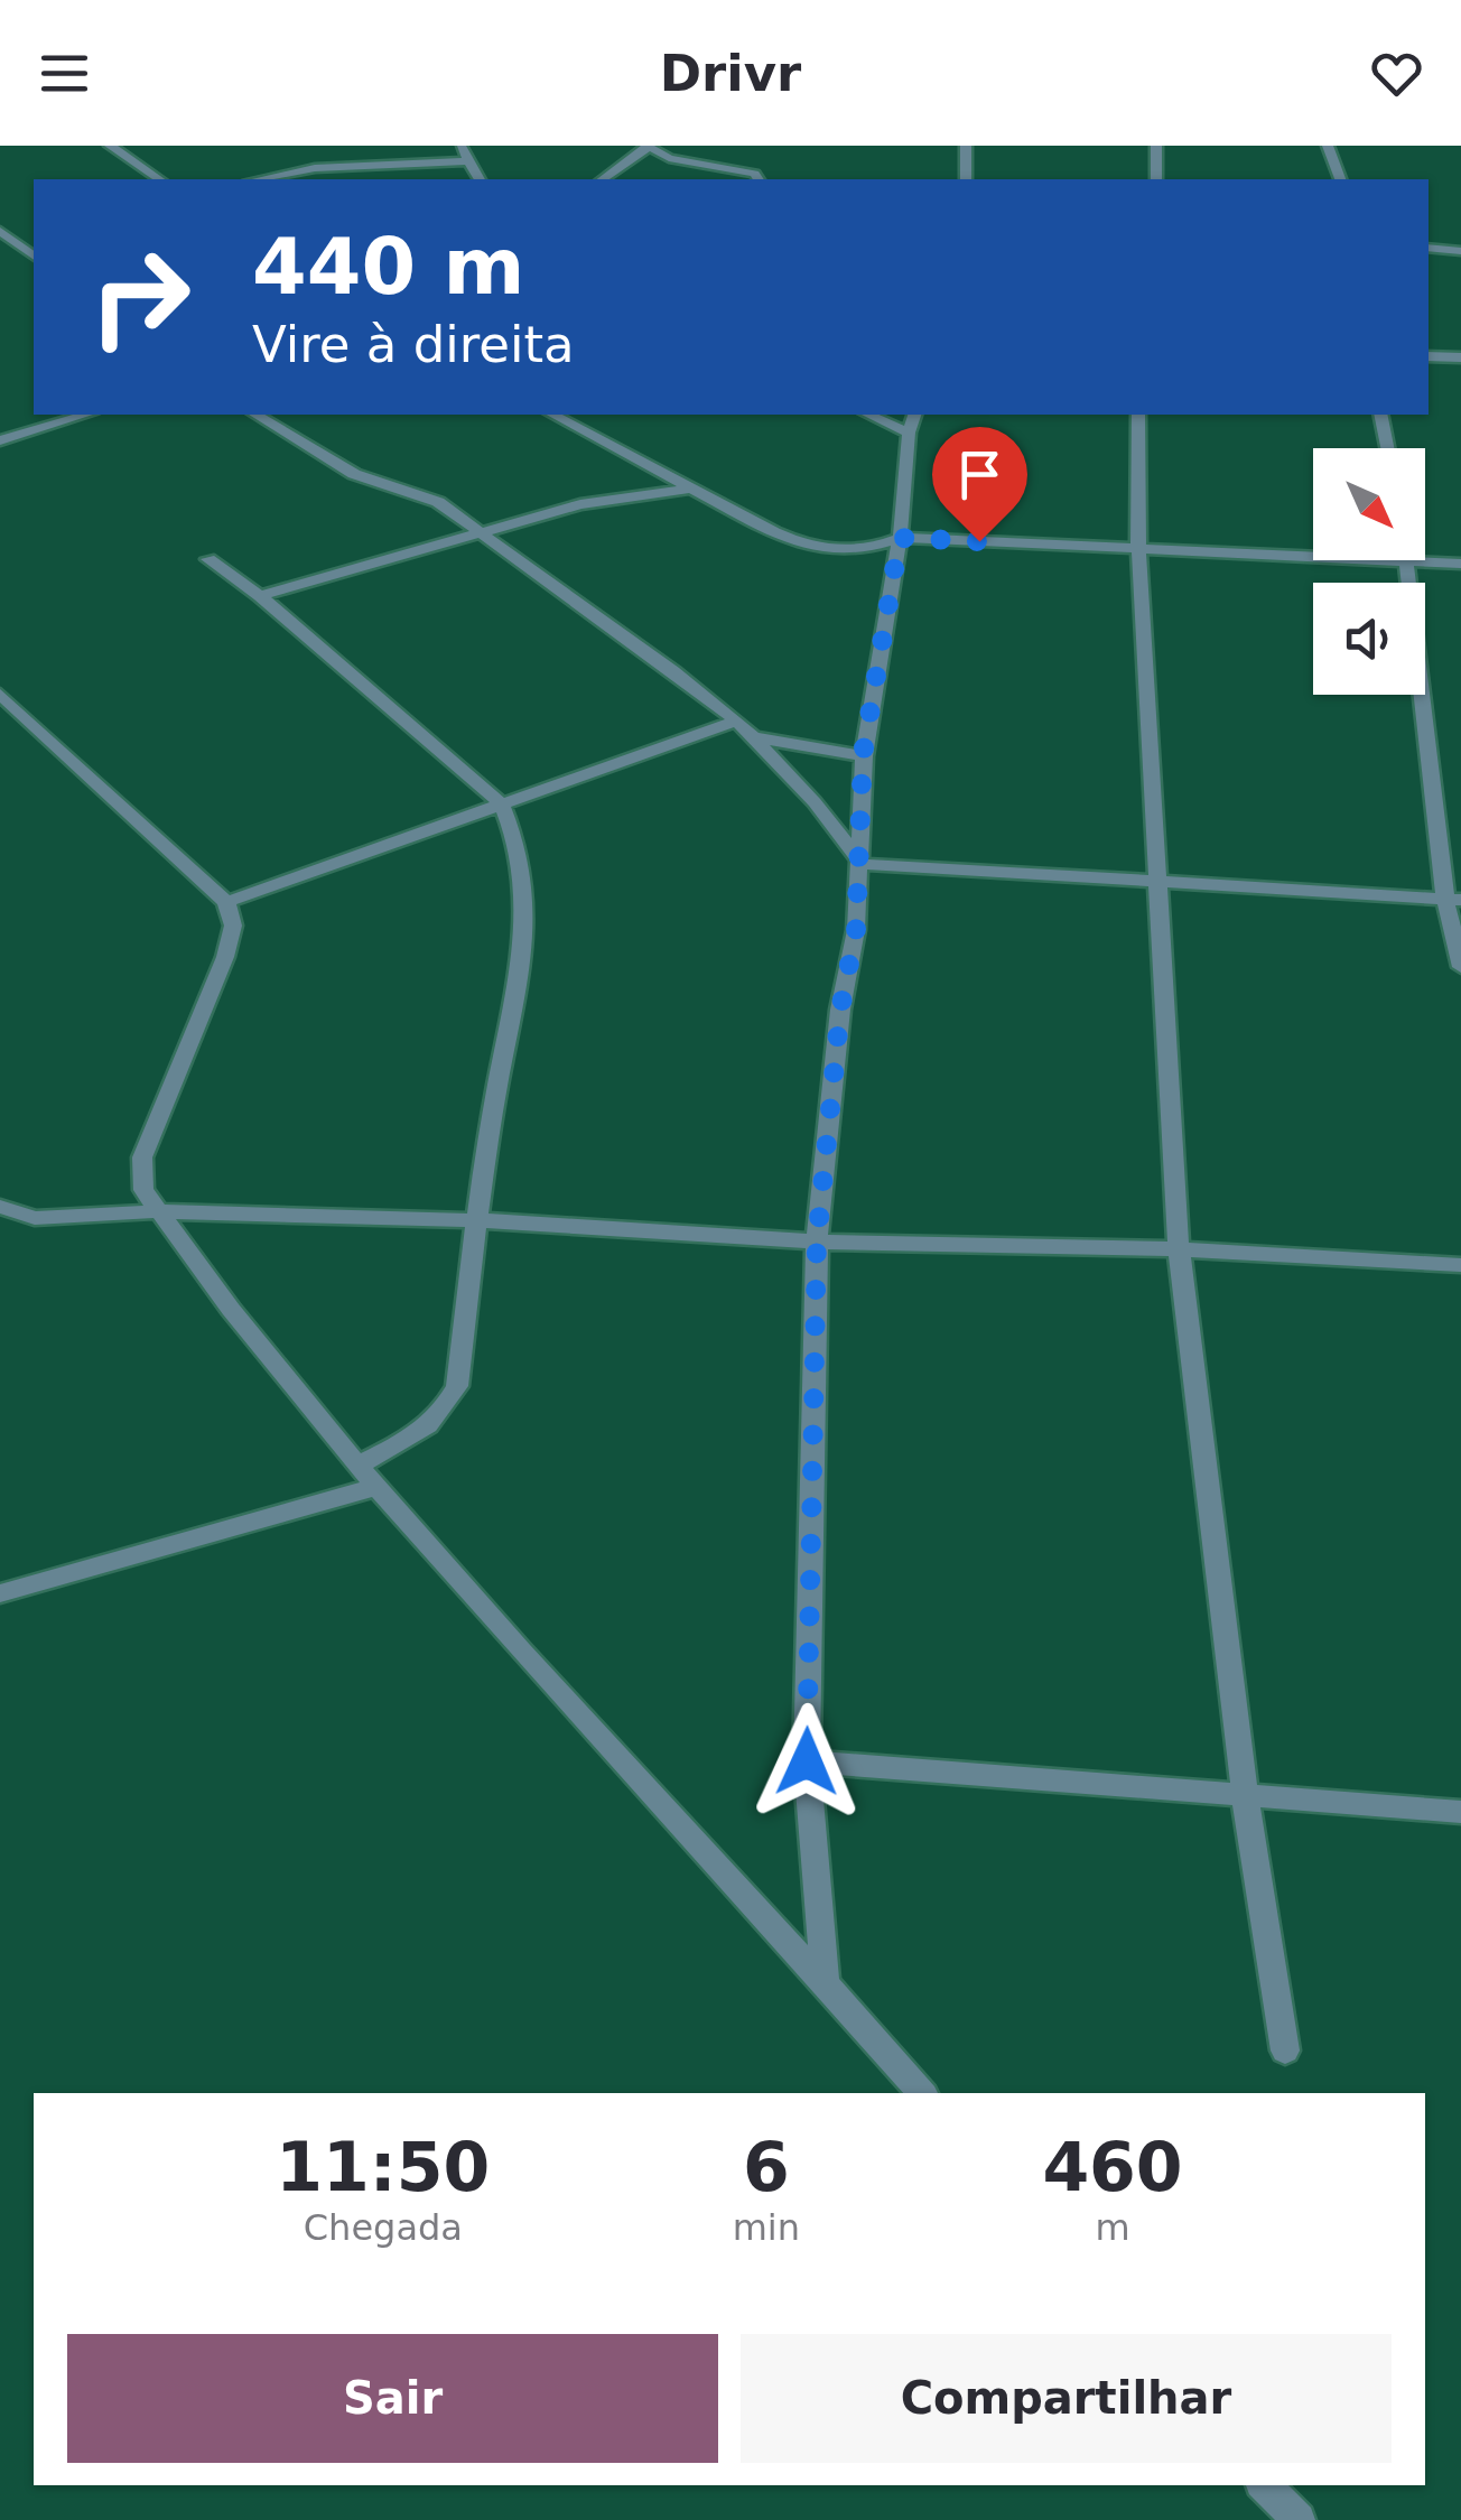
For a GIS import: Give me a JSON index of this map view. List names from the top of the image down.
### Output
{
  "north": "bottom right",
  "page": {
    "header": "Drivr",
    "turn": ["440 m", "Vire à direita"],
    "eta": [
      "11:50",
      "Chegada",
      "6",
      "min",
      "460",
      "m"
    ],
    "buttons": ["Sair", "Compartilhar"]
  }
}
